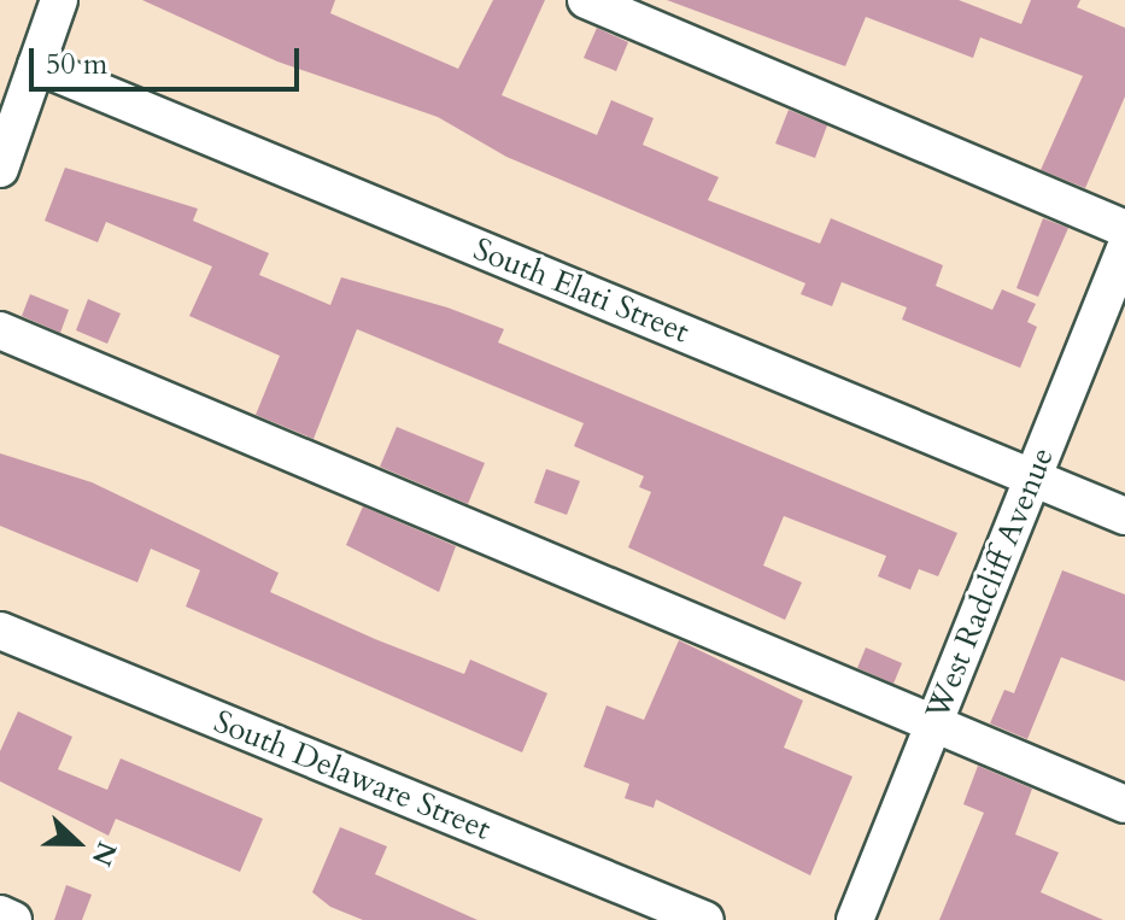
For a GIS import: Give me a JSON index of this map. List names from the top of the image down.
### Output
{
  "streets": {
    "street": ["South Elati Street", "West Radcliff Avenue", "South Delaware Street"]
  },
  "crossings": [
    ["South Elati Street", "West Radcliff Avenue"]
  ],
  "scale_bar": "50 m",
  "north": "right"
}
